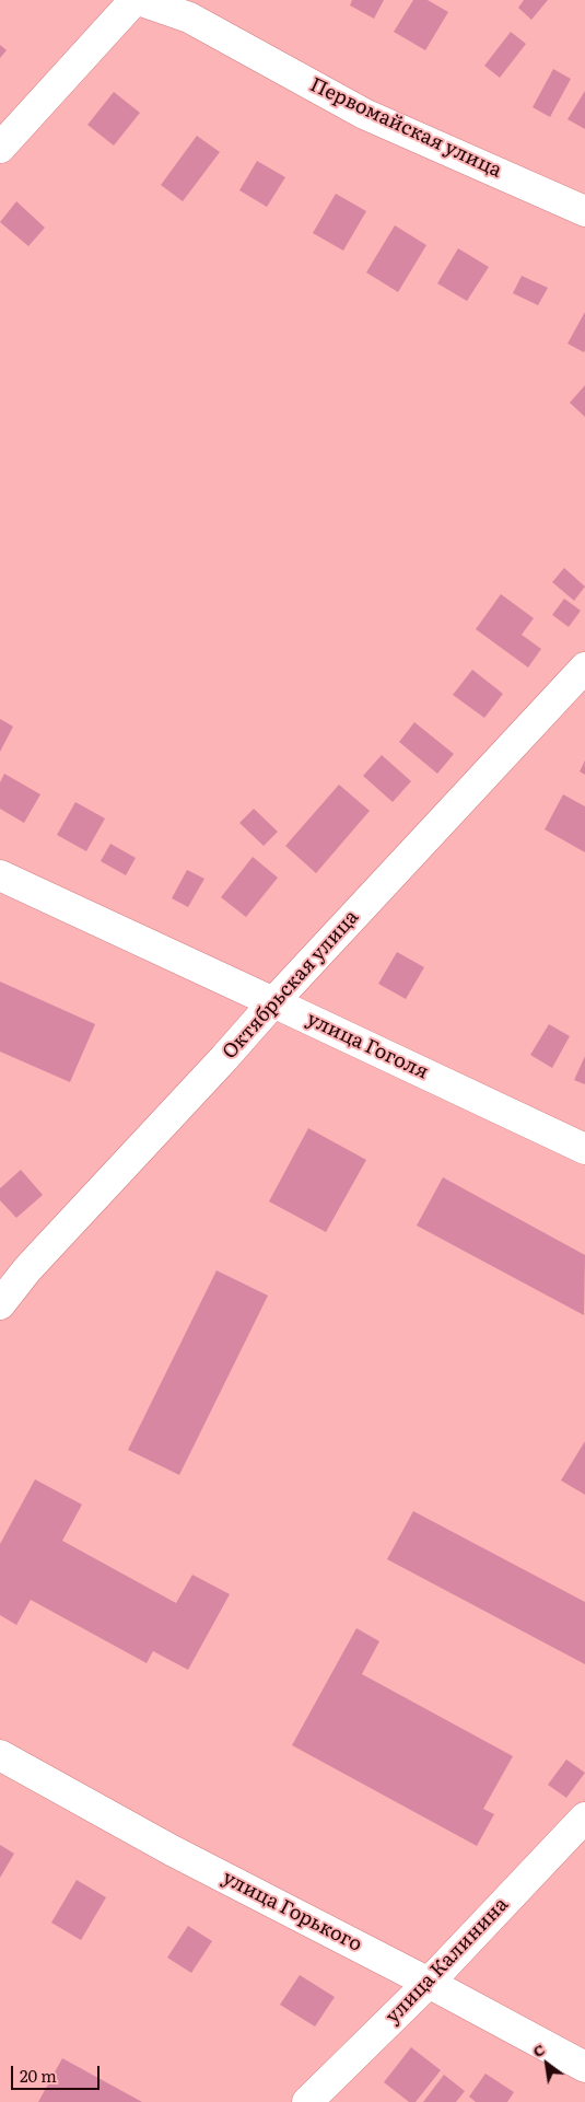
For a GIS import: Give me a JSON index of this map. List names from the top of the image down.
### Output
{
  "streets": {
    "street": [
      "Первомайская улица",
      "Октябрьская улица",
      "улица Гоголя",
      "улица Горького",
      "улица Калинина"
    ]
  },
  "crossings": [
    ["Октябрьская улица", "улица Гоголя"],
    ["улица Горького", "улица Калинина"]
  ],
  "scale_bar": "20 m",
  "north": "top left"
}
